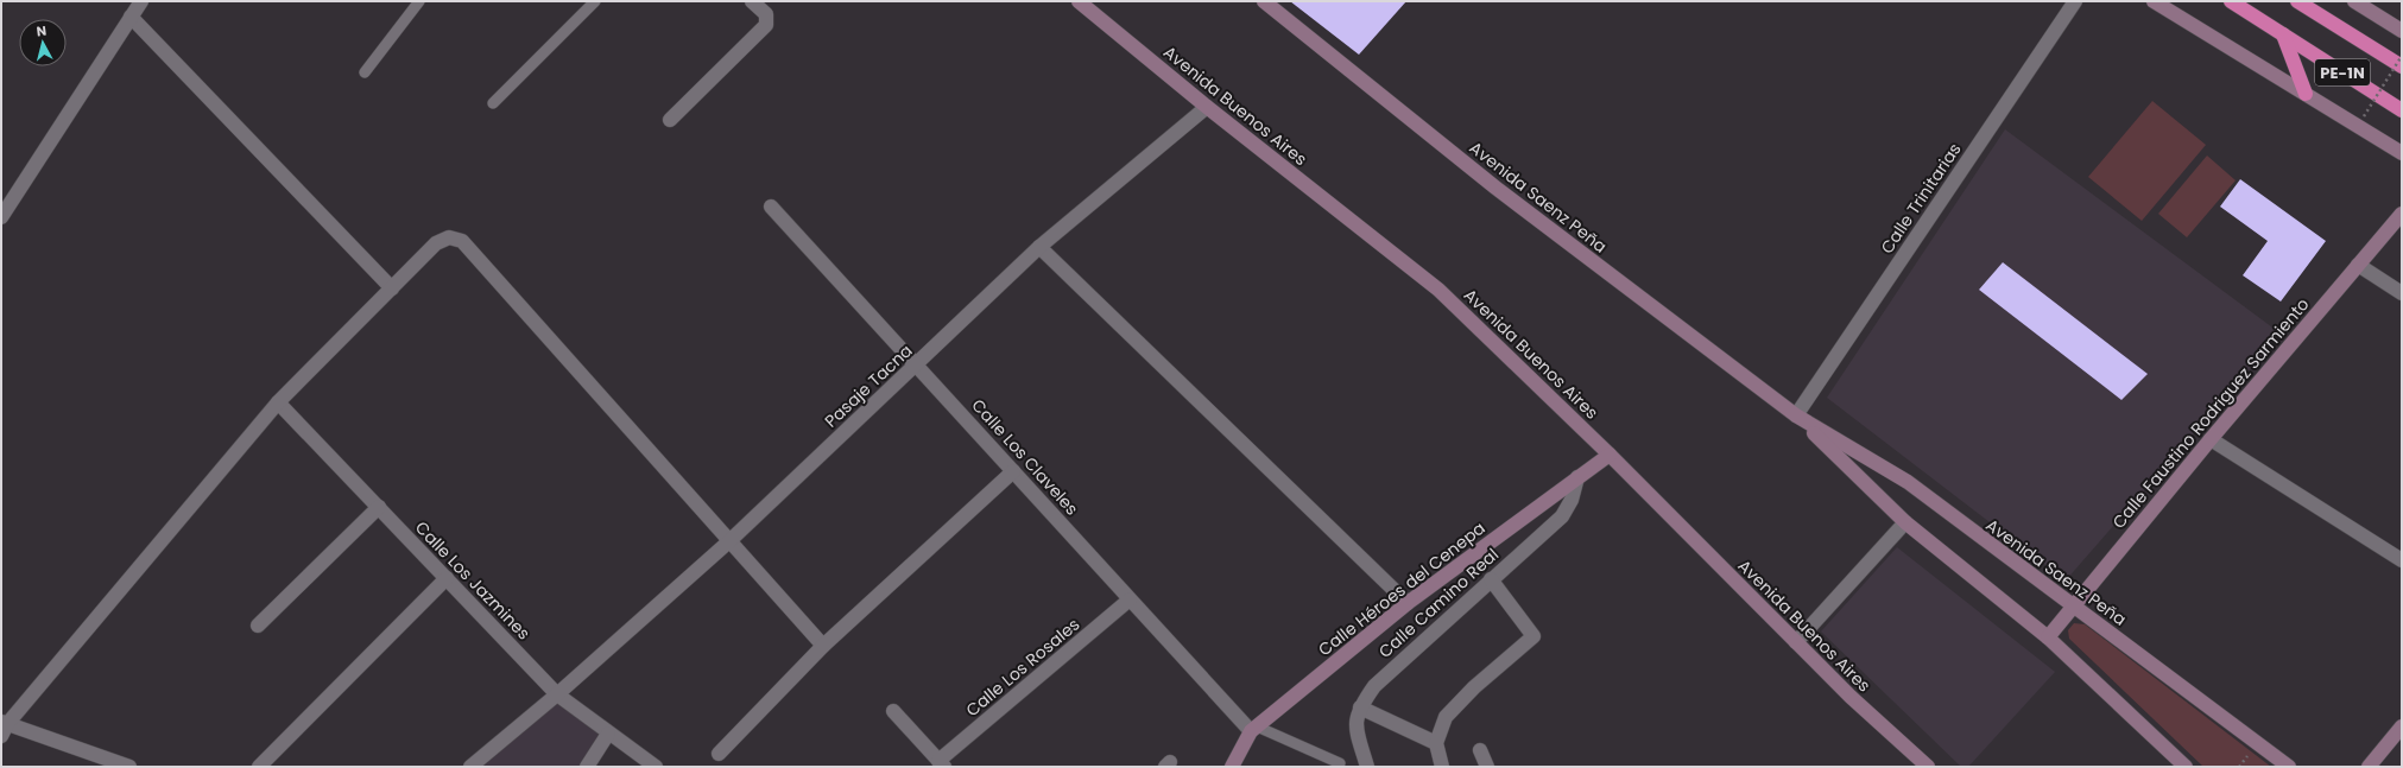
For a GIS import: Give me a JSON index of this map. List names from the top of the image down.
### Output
{
  "streets": {
    "highway": ["PE-1N"],
    "main road": [
      "Avenida Buenos Aires",
      "Avenida Saenz Peña",
      "Calle Faustino Rodriguez Sarmiento",
      "Calle Héroes del Cenepa"
    ],
    "street": [
      "Calle Trinitarias",
      "Pasaje Tacna",
      "Calle Los Claveles",
      "Calle Los Jazmines",
      "Calle Camino Real",
      "Calle Los Rosales"
    ]
  },
  "crossings": [
    ["Avenida Buenos Aires", "Pasaje Tacna"],
    ["Avenida Buenos Aires", "Calle Héroes del Cenepa"],
    ["Avenida Saenz Peña", "Calle Trinitarias"],
    ["Avenida Saenz Peña", "Calle Faustino Rodriguez Sarmiento"],
    ["Pasaje Tacna", "Calle Los Claveles"],
    ["Pasaje Tacna", "Calle Los Jazmines"],
    ["Calle Los Claveles", "Calle Héroes del Cenepa"],
    ["Calle Los Claveles", "Calle Los Rosales"],
    ["Calle Héroes del Cenepa", "Calle Camino Real"]
  ],
  "north": "top"
}
